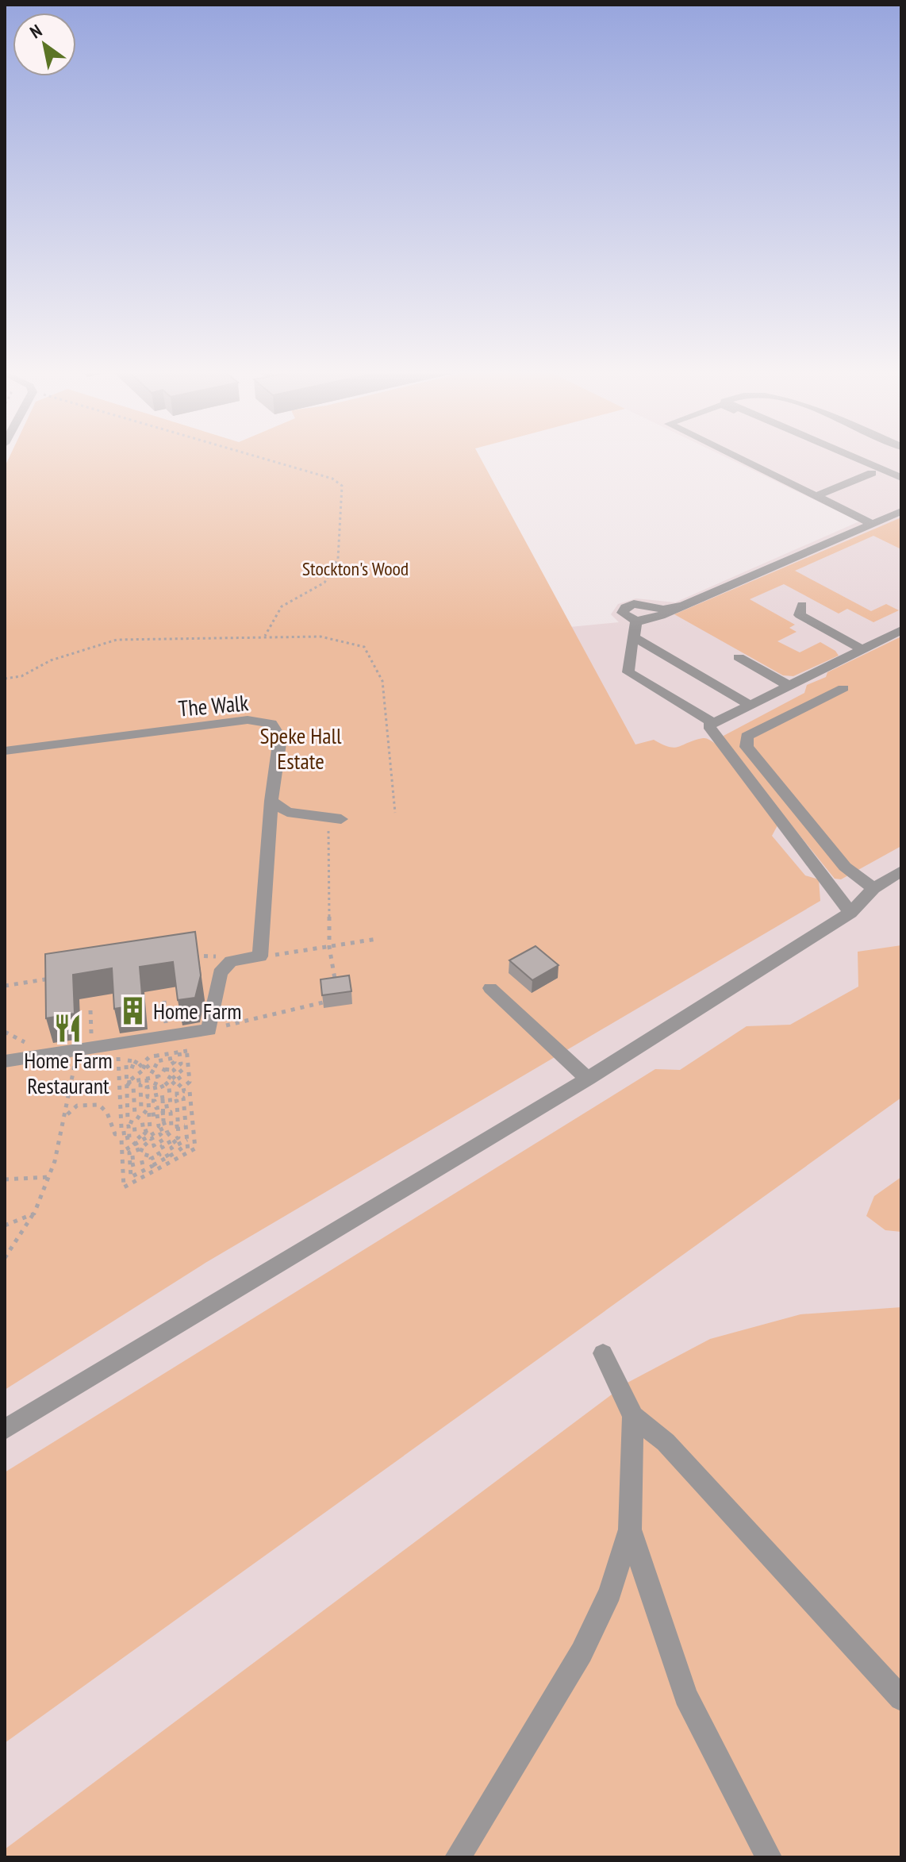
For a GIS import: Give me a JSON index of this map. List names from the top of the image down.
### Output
{
  "streets": {
    "street": ["The Walk"]
  },
  "parks": ["Stockton's Wood", "Speke Hall Estate"],
  "places": {
    "building": ["Home Farm"],
    "restaurant": ["Home Farm Restaurant"]
  },
  "north": "top left"
}
